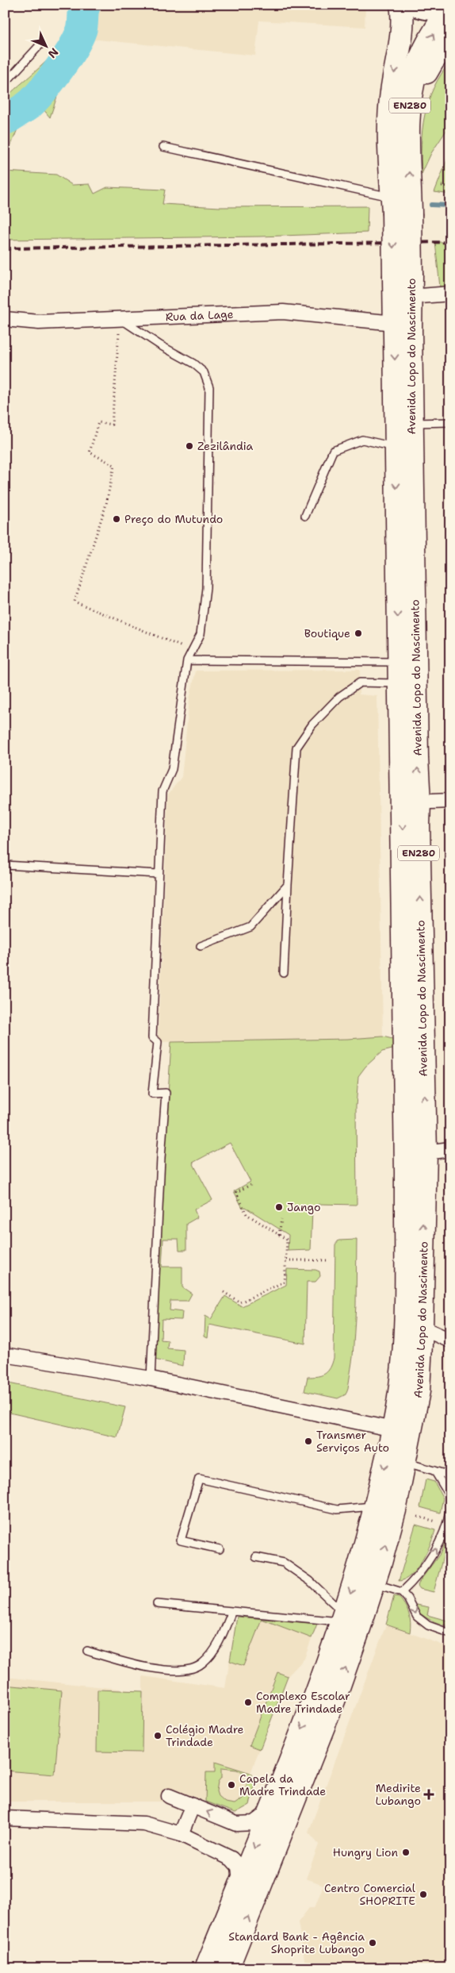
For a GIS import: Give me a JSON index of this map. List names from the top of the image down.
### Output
{
  "streets": {
    "main road": ["EN280", "Avenida Lopo do Nascimento"],
    "street": ["Rua da Lage"]
  },
  "crossings": [
    ["Rua da Lage", "Avenida Lopo do Nascimento"]
  ],
  "places": {
    "other": [
      "Zezilândia",
      "Preço do Mutundo",
      "Boutique",
      "Jango",
      "Transmer Serviços Auto",
      "Complexo Escolar Madre Trindade",
      "Colégio Madre Trindade",
      "Capela da Madre Trindade",
      "Hungry Lion",
      "Centro Comercial SHOPRITE",
      "Standard Bank - Agência Shoprite Lubango"
    ],
    "health": ["Medirite Lubango"]
  },
  "north": "bottom right"
}
